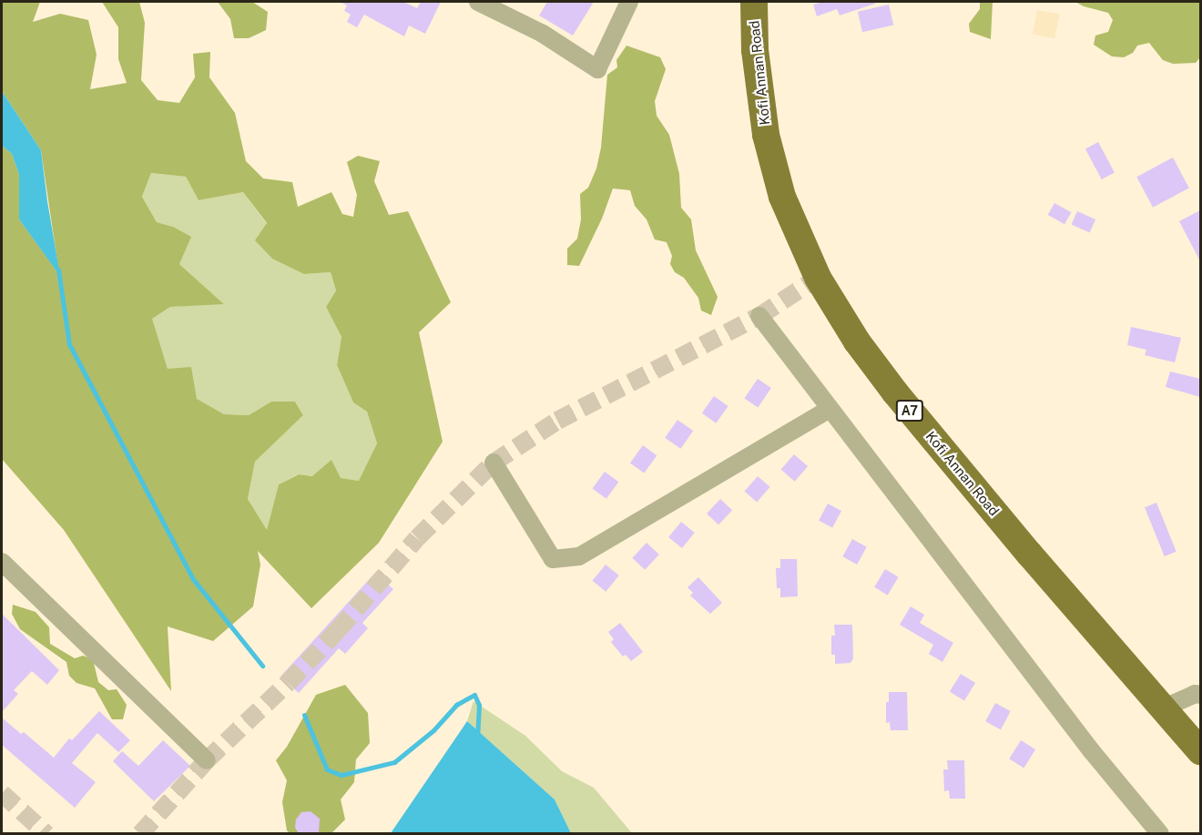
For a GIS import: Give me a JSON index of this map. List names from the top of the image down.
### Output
{
  "streets": {
    "main road": ["Kofi Annan Road", "A7"]
  }
}
